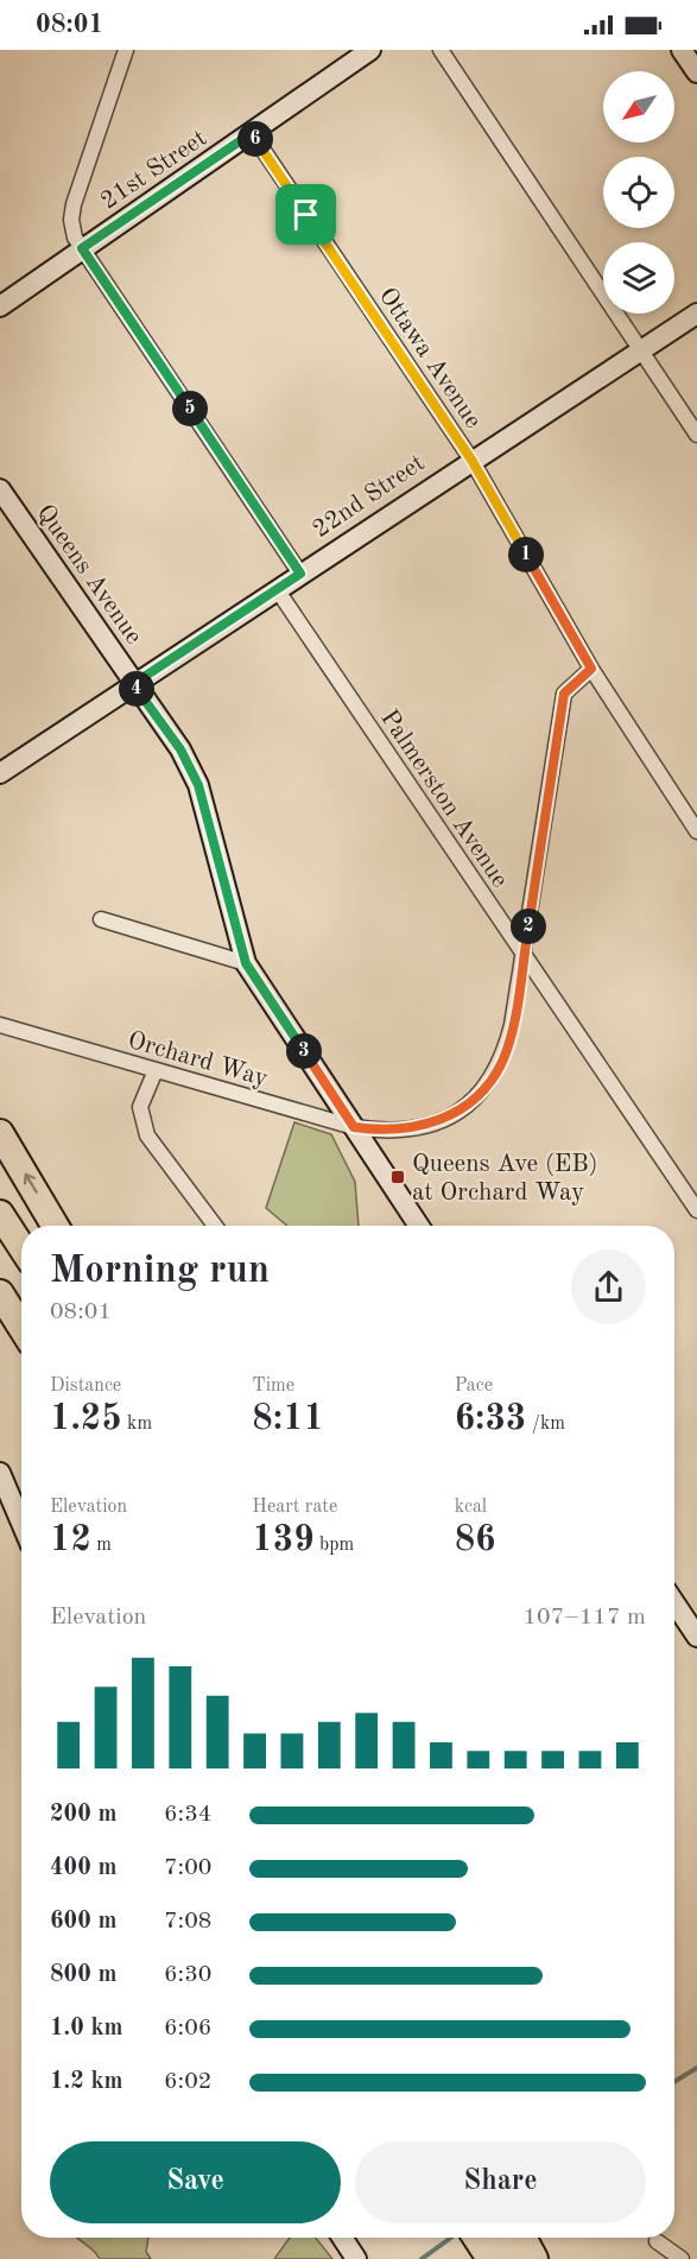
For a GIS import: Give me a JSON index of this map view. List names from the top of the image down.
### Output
{
  "streets": {
    "street": [
      "21st Street",
      "Ottawa Avenue",
      "22nd Street",
      "Queens Avenue",
      "Palmerston Avenue",
      "Orchard Way"
    ]
  },
  "crossings": [
    ["21st Street", "Ottawa Avenue"],
    ["Ottawa Avenue", "22nd Street"],
    ["Ottawa Avenue", "Orchard Way"],
    ["22nd Street", "Queens Avenue"],
    ["22nd Street", "Palmerston Avenue"],
    ["Queens Avenue", "Orchard Way"],
    ["Palmerston Avenue", "Orchard Way"]
  ],
  "places": {
    "transit": ["Queens Ave (EB) at Orchard Way"]
  },
  "north": "bottom left",
  "page": {
    "status": "08:01",
    "pins": [
      "6",
      "5",
      "1",
      "4",
      "2",
      "3"
    ],
    "heading": ["Morning run", "08:01"],
    "stats": [
      ["Distance", "1.25 km"],
      ["Time", "8:11"],
      ["Pace", "6:33 /km"],
      ["Elevation", "12 m"],
      ["Heart rate", "139 bpm"],
      ["kcal", "86"]
    ],
    "chart": ["Elevation", "107–117 m"],
    "list": [
      {
        "name": "200 m",
        "note": "6:34"
      },
      {
        "name": "400 m",
        "note": "7:00"
      },
      {
        "name": "600 m",
        "note": "7:08"
      },
      {
        "name": "800 m",
        "note": "6:30"
      },
      {
        "name": "1.0 km",
        "note": "6:06"
      },
      {
        "name": "1.2 km",
        "note": "6:02"
      }
    ],
    "buttons": ["Save", "Share"]
  }
}
